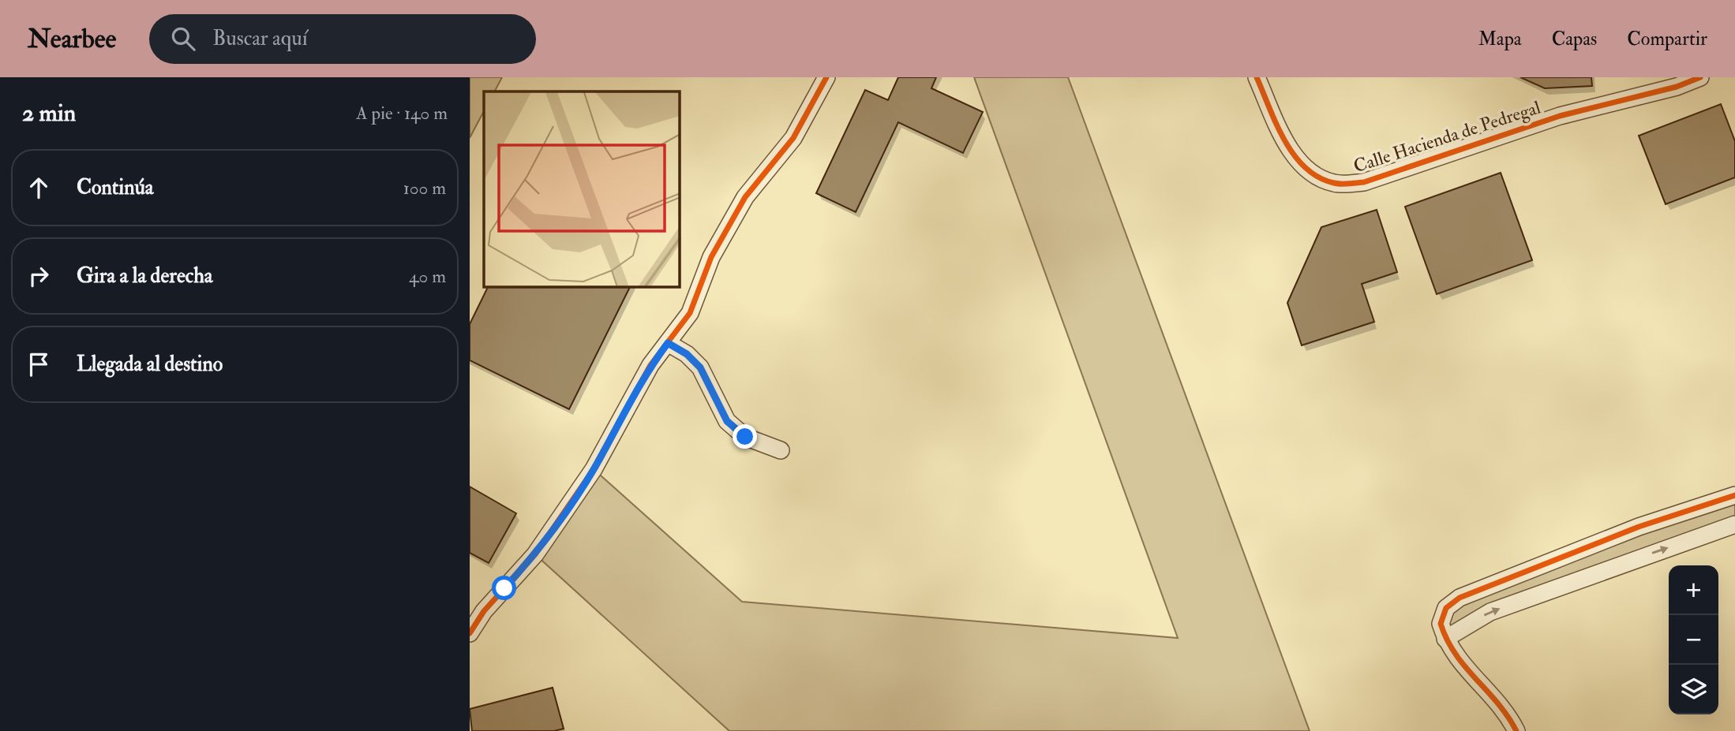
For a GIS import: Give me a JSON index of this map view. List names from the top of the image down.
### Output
{
  "streets": {
    "street": ["Calle Hacienda de Pedregal"]
  },
  "page": {
    "header": "Nearbee",
    "search": "Buscar aquí",
    "nav": ["Mapa", "Capas", "Compartir"],
    "heading": ["2 min", "A pie · 140 m"],
    "list": [
      ["Continúa", "100 m"],
      ["Gira a la derecha", "40 m"],
      "Llegada al destino"
    ],
    "map_buttons": ["+", "−"]
  }
}
